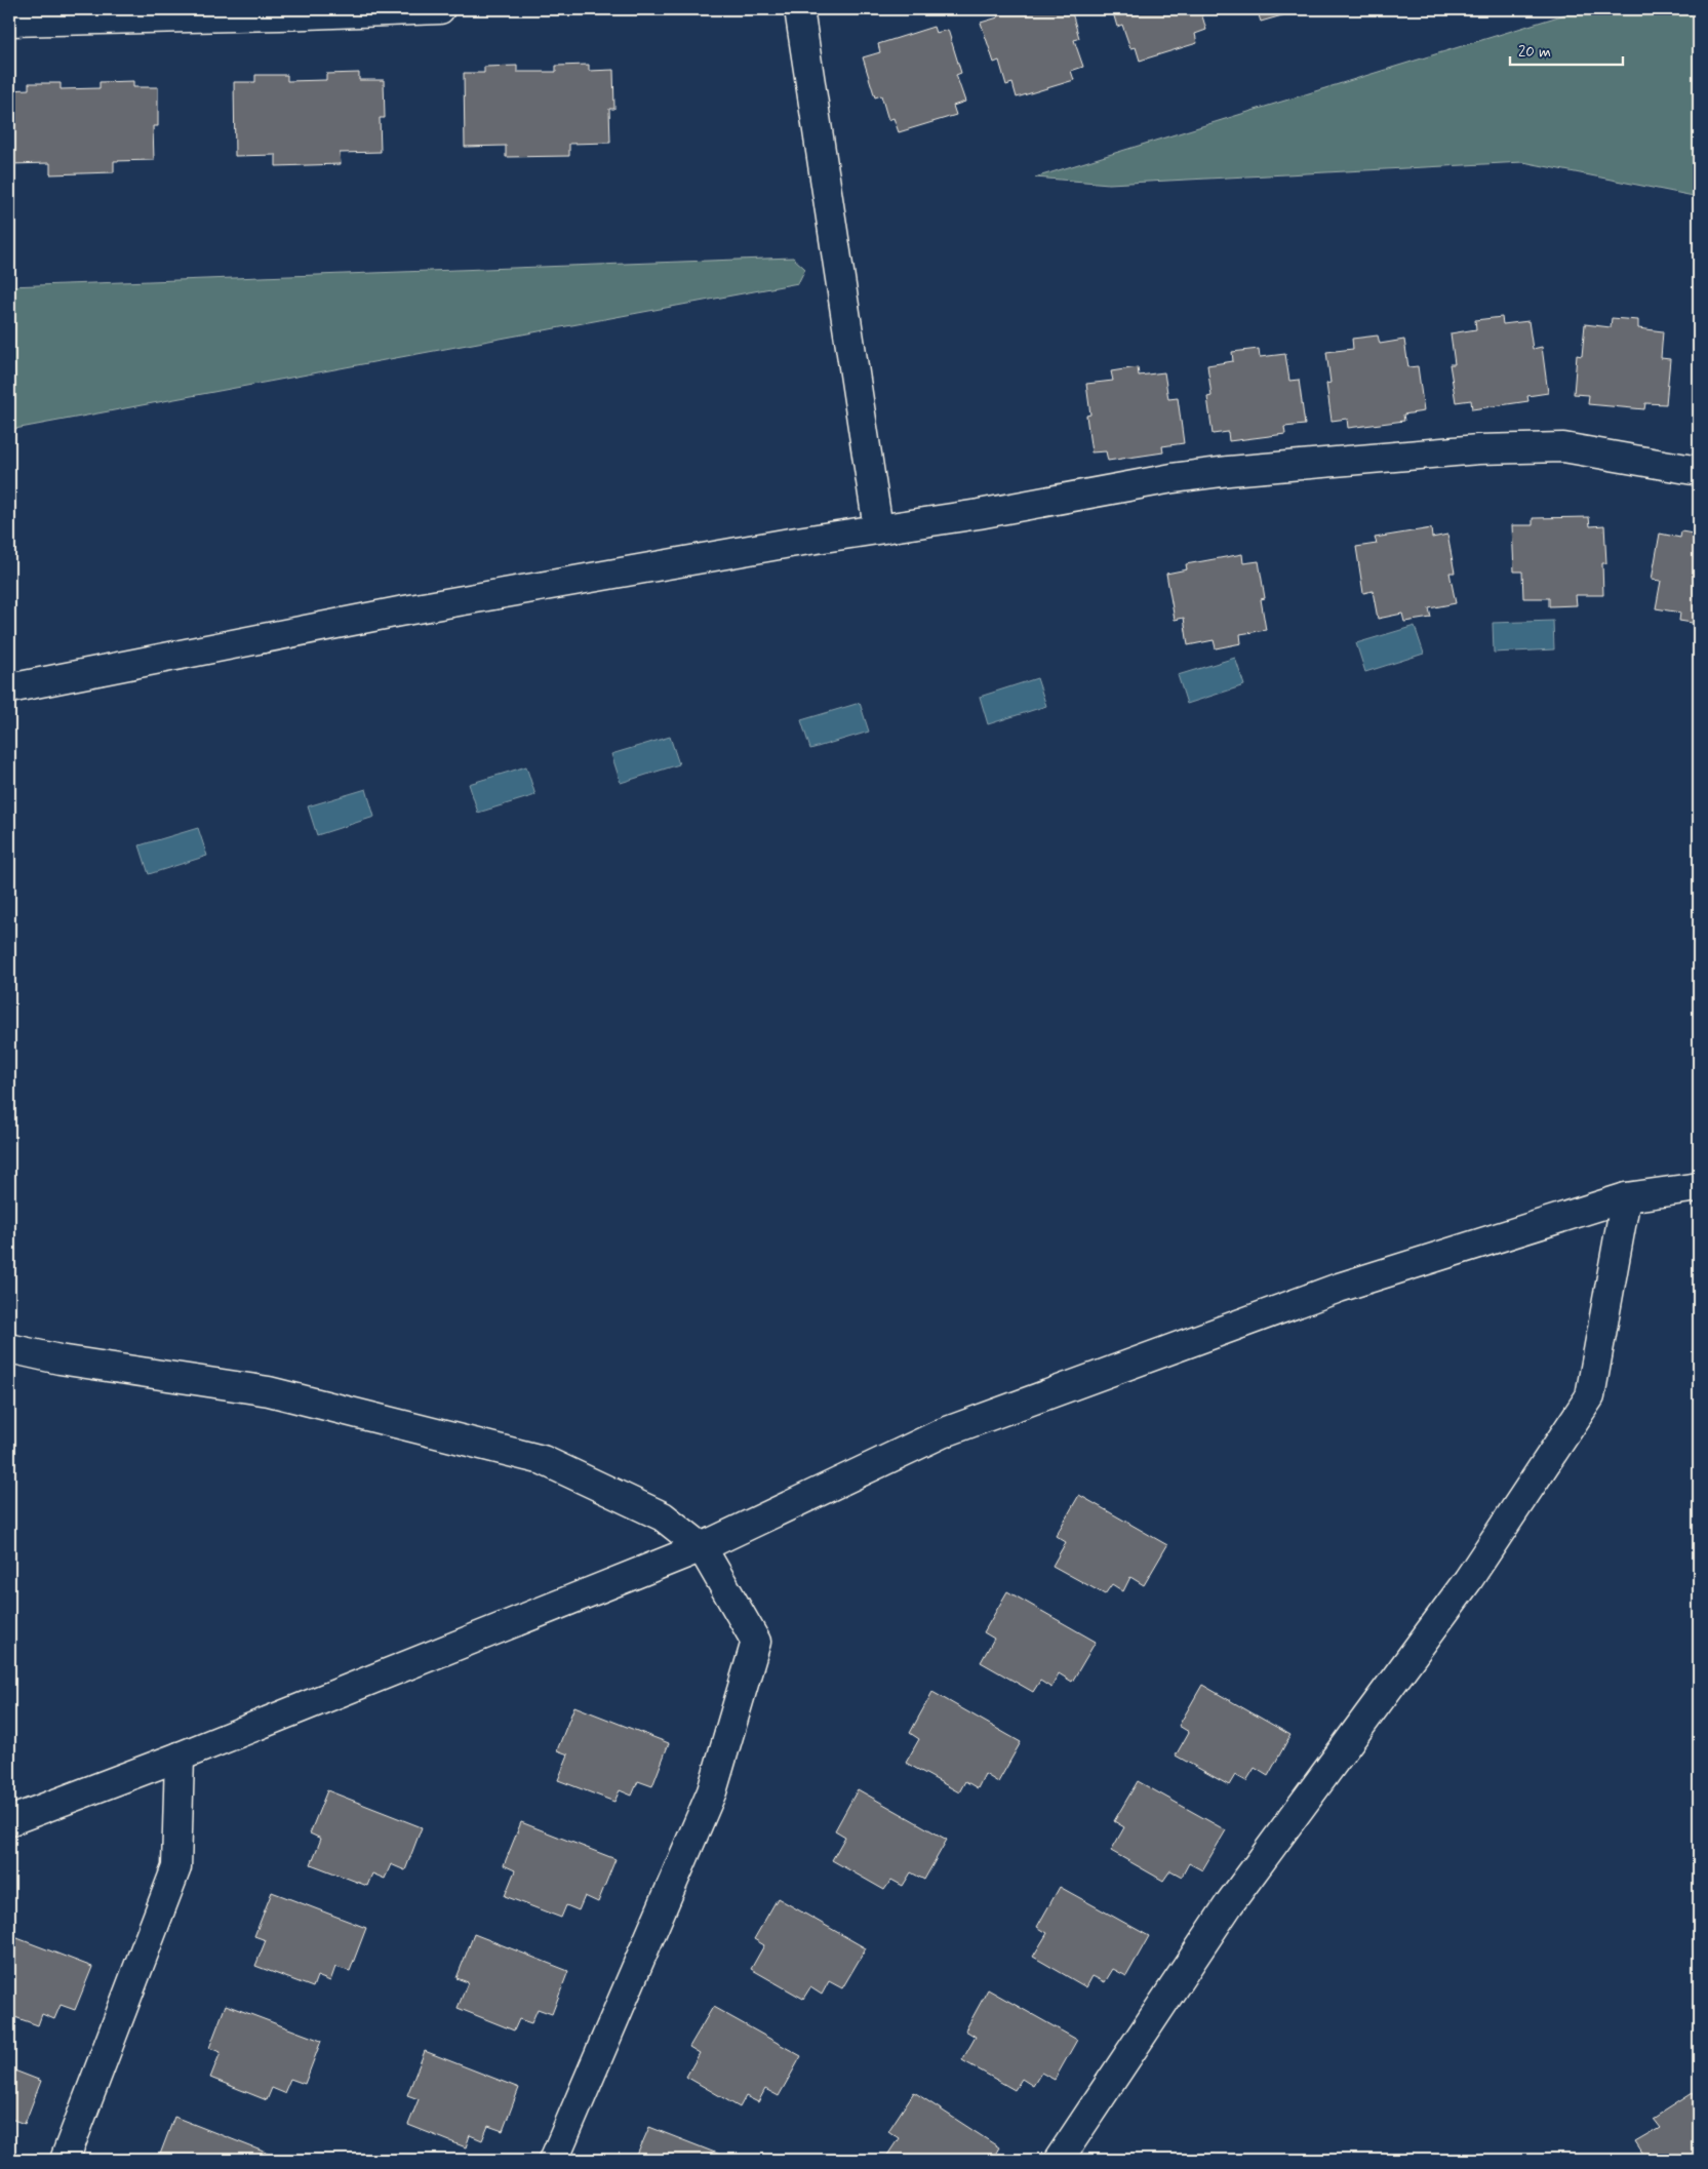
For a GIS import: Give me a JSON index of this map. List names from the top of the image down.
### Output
{
  "scale_bar": "20 m"
}
